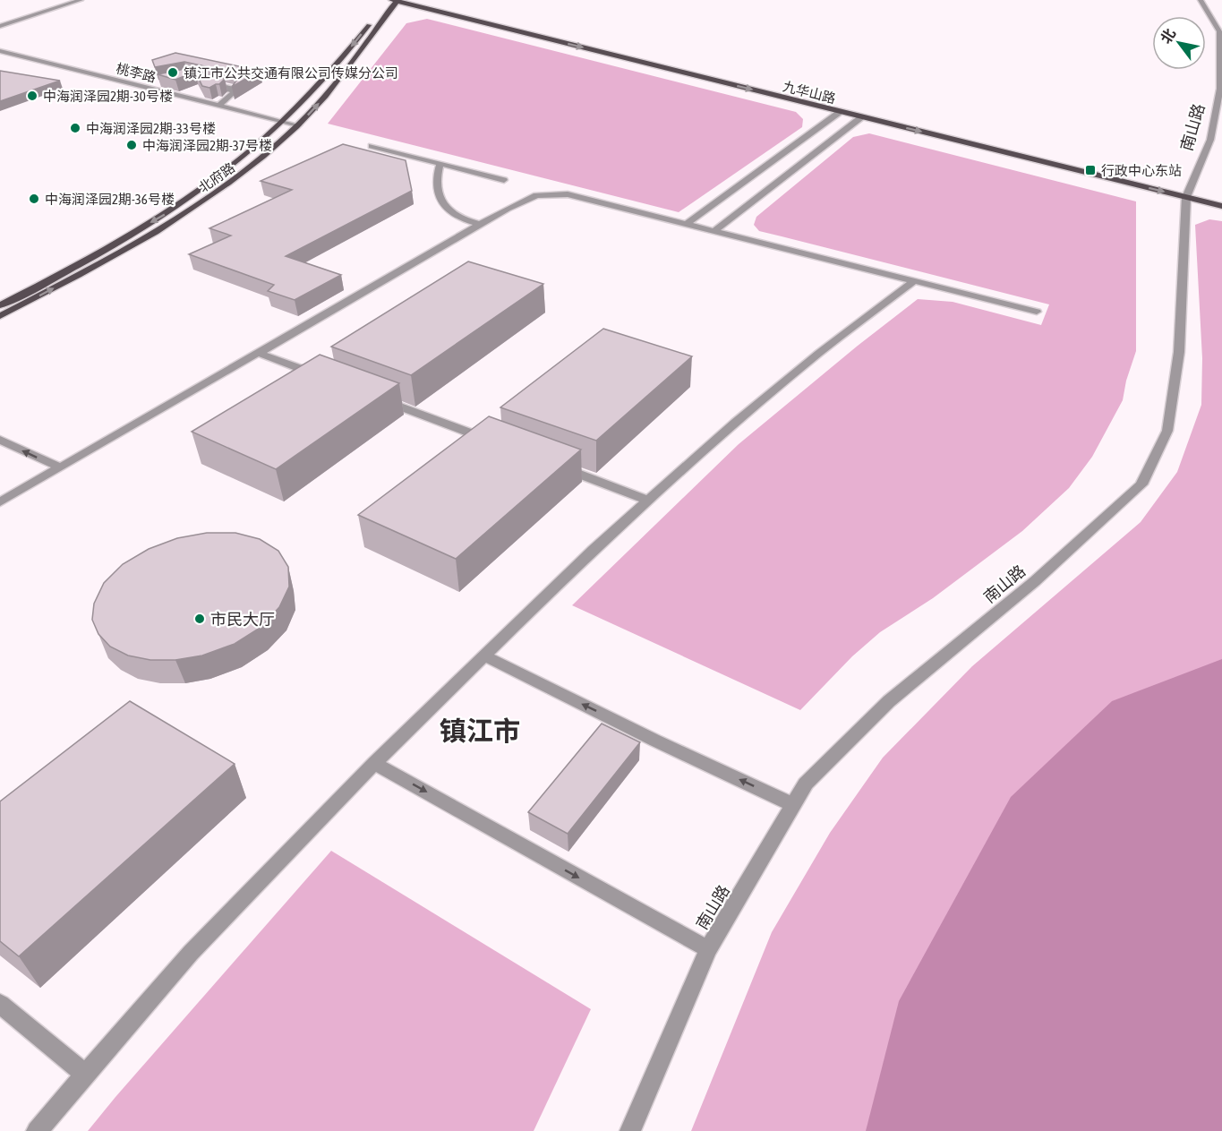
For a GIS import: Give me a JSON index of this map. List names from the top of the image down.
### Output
{
  "streets": {
    "main road": ["九华山路", "北府路"],
    "street": ["桃李路", "南山路"]
  },
  "crossings": [
    ["桃李路", "北府路"],
    ["九华山路", "南山路"],
    ["九华山路", "北府路"]
  ],
  "districts": ["镇江市"],
  "places": {
    "other": [
      "镇江市公共交通有限公司传媒分公司",
      "中海润泽园2期-30号楼",
      "中海润泽园2期-33号楼",
      "中海润泽园2期-37号楼",
      "中海润泽园2期-36号楼",
      "市民大厅"
    ],
    "transit": ["行政中心东站"]
  },
  "north": "top left"
}
